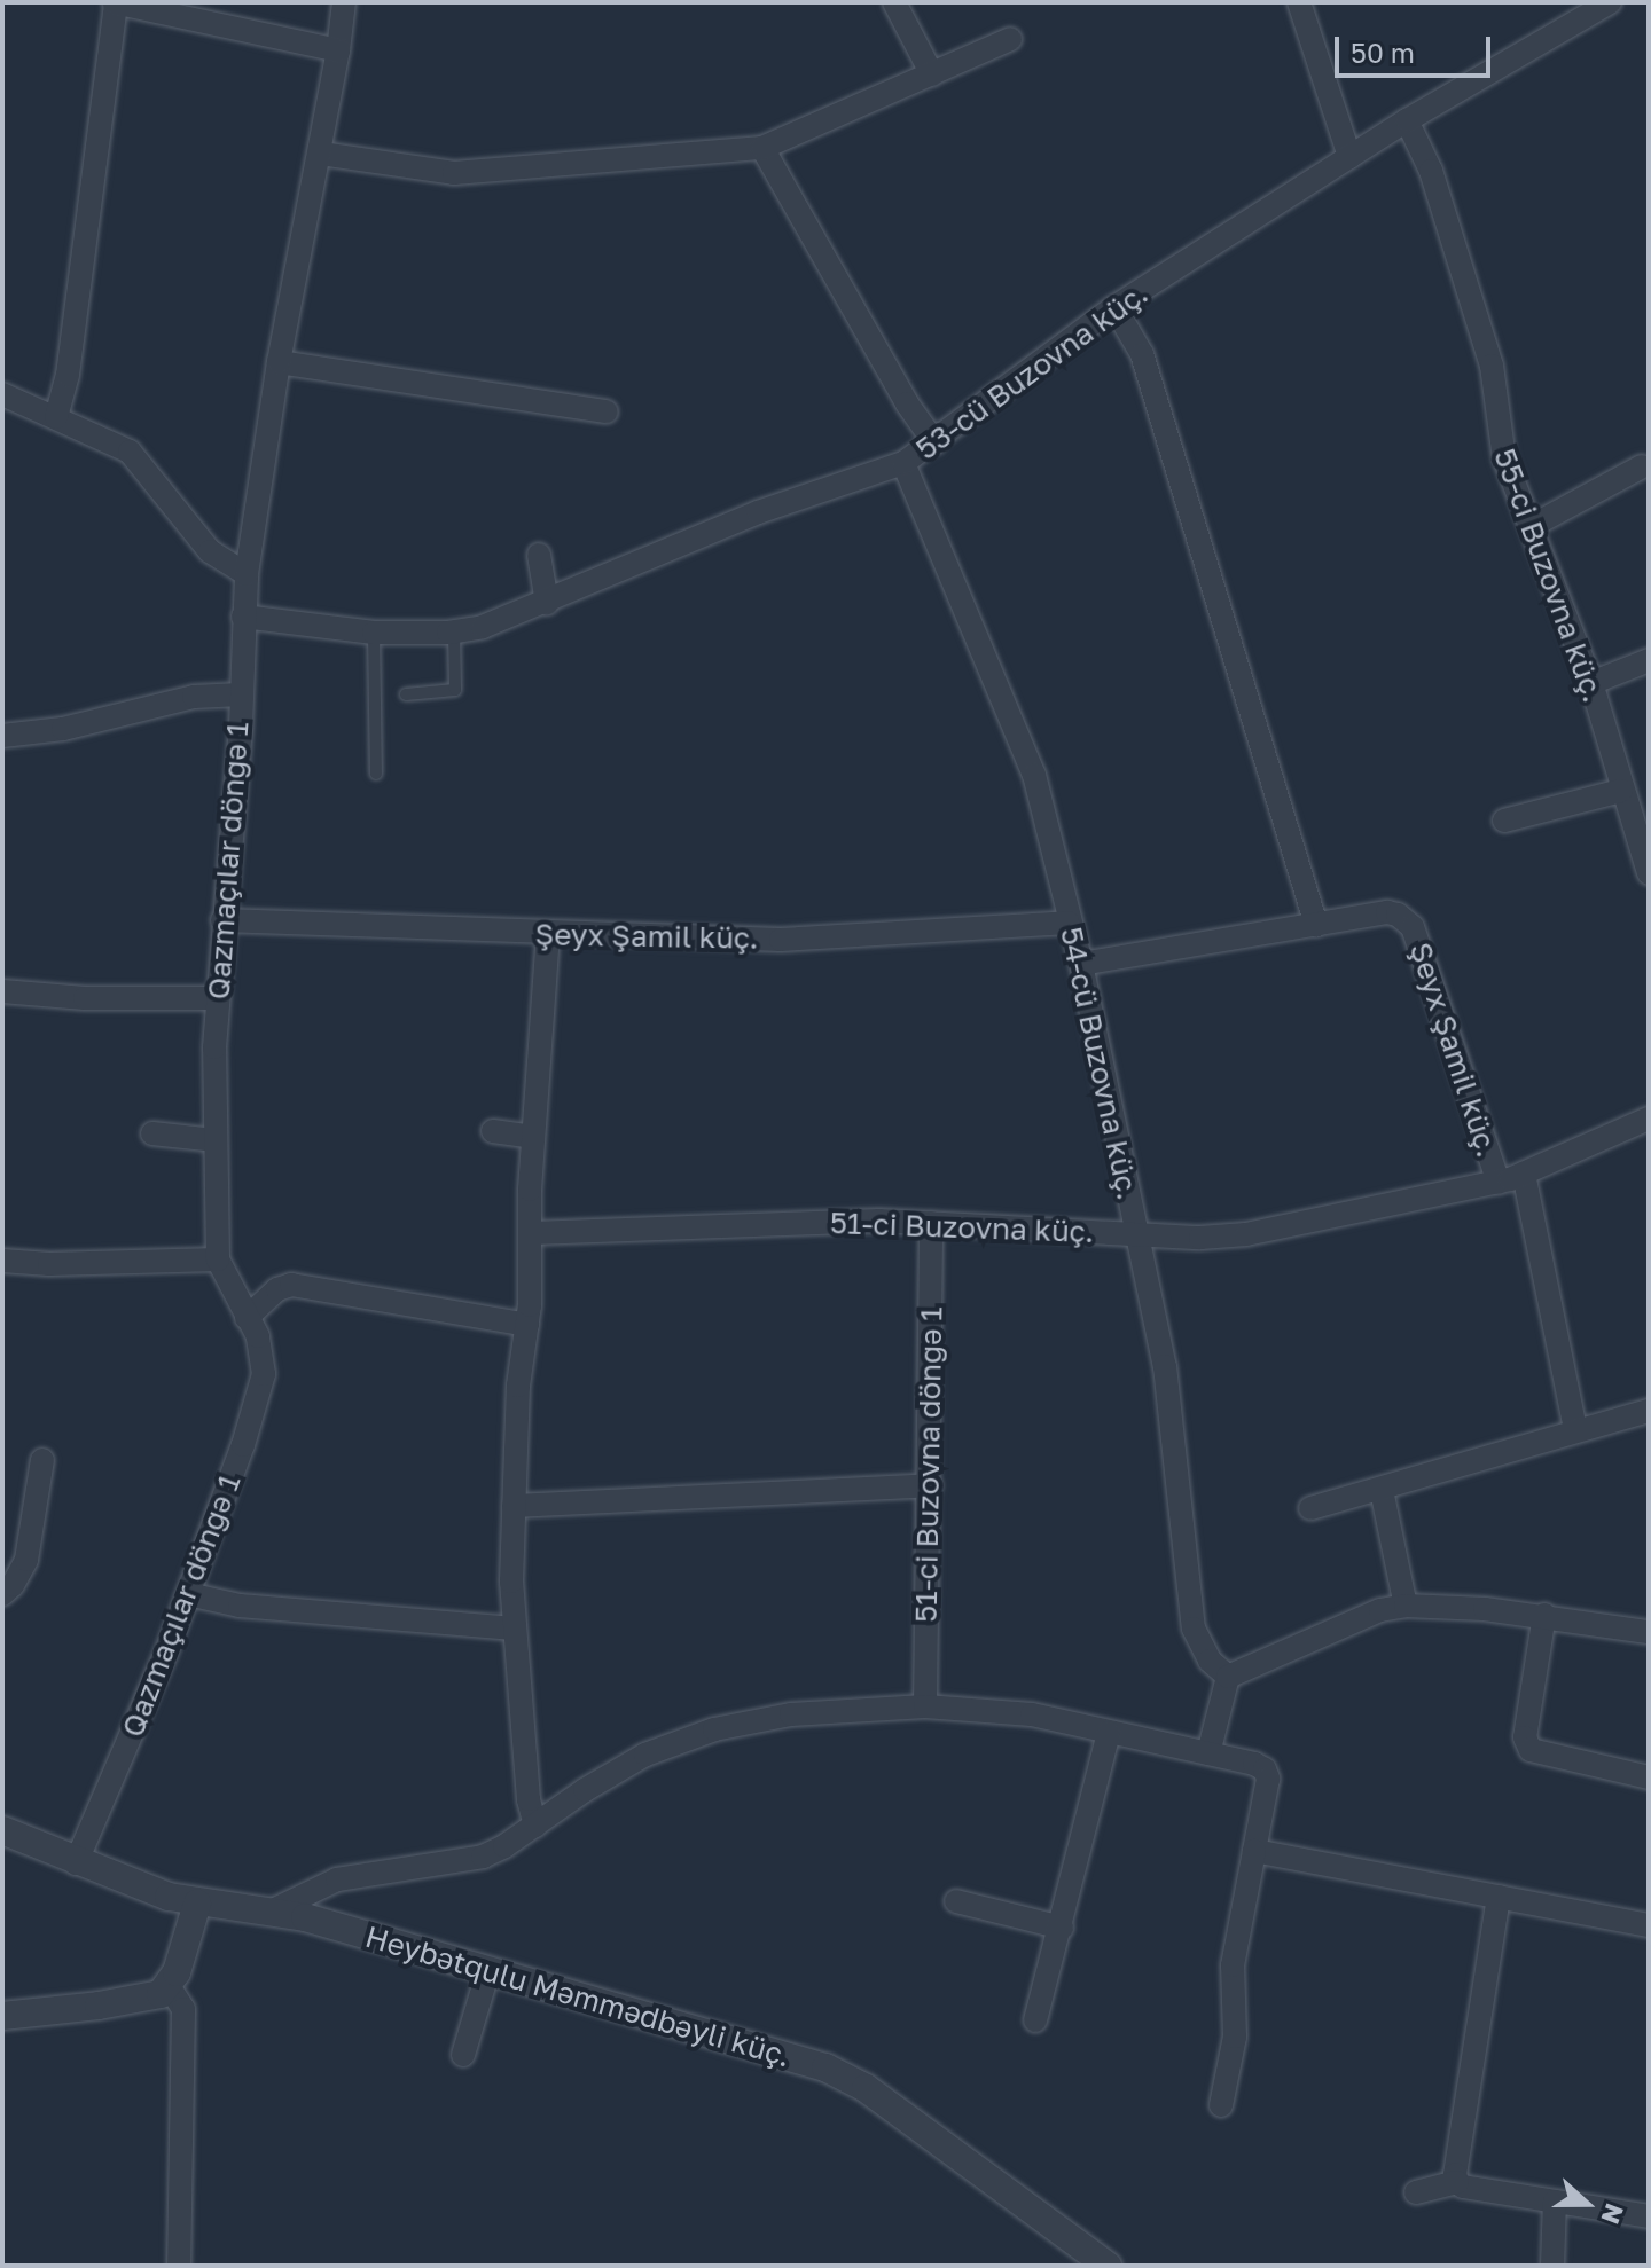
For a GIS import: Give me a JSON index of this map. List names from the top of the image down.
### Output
{
  "streets": {
    "street": [
      "53-cü Buzovna küç.",
      "55-ci Buzovna küç.",
      "Qazmaçılar döngə 1",
      "Şeyx Şamil küç.",
      "54-cü Buzovna küç.",
      "51-ci Buzovna küç.",
      "51-ci Buzovna döngə 1",
      "Heybətqulu Məmmədbəyli küç."
    ]
  },
  "crossings": [
    ["53-cü Buzovna küç.", "55-ci Buzovna küç."],
    ["53-cü Buzovna küç.", "Qazmaçılar döngə 1"],
    ["53-cü Buzovna küç.", "54-cü Buzovna küç."],
    ["Qazmaçılar döngə 1", "Şeyx Şamil küç."],
    ["Qazmaçılar döngə 1", "Heybətqulu Məmmədbəyli küç."],
    ["Şeyx Şamil küç.", "54-cü Buzovna küç."],
    ["Şeyx Şamil küç.", "51-ci Buzovna küç."],
    ["54-cü Buzovna küç.", "51-ci Buzovna küç."],
    ["51-ci Buzovna küç.", "51-ci Buzovna döngə 1"]
  ],
  "scale_bar": "50 m",
  "north": "right"
}
